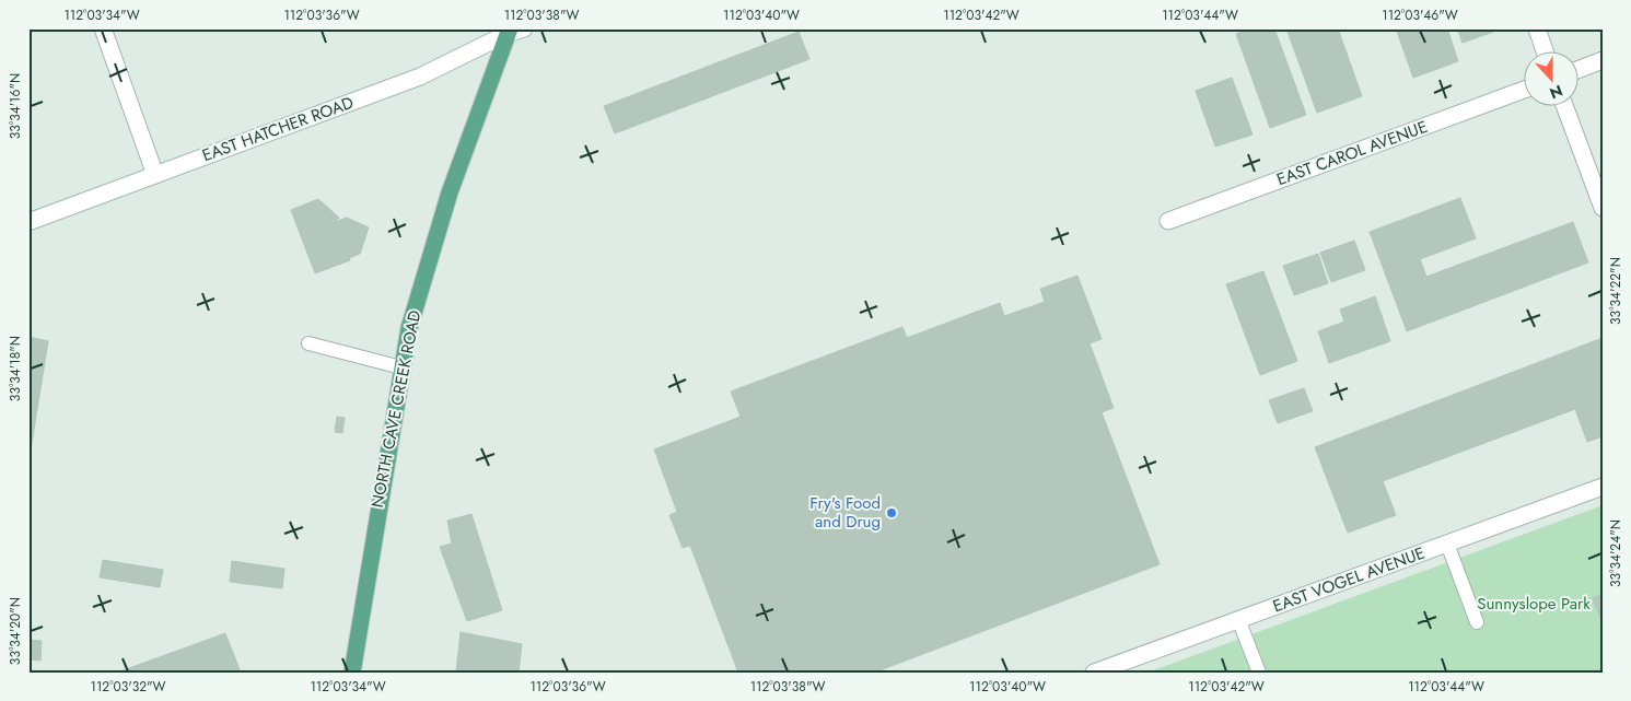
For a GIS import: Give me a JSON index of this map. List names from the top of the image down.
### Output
{
  "streets": {
    "main road": ["NORTH CAVE CREEK ROAD"],
    "street": ["EAST HATCHER ROAD", "EAST CAROL AVENUE", "EAST VOGEL AVENUE"]
  },
  "crossings": [
    ["EAST HATCHER ROAD", "NORTH CAVE CREEK ROAD"]
  ],
  "parks": ["Sunnyslope Park"],
  "places": ["Fry's Food and Drug"],
  "north": "bottom",
  "coordinates": [
    "112°03'34\"W",
    "112°03'36\"W",
    "112°03'38\"W",
    "112°03'40\"W",
    "112°03'42\"W",
    "112°03'44\"W",
    "112°03'46\"W",
    "33°34'16\"N",
    "33°34'22\"N",
    "33°34'18\"N",
    "33°34'24\"N",
    "33°34'20\"N",
    "112°03'32\"W"
  ]
}
